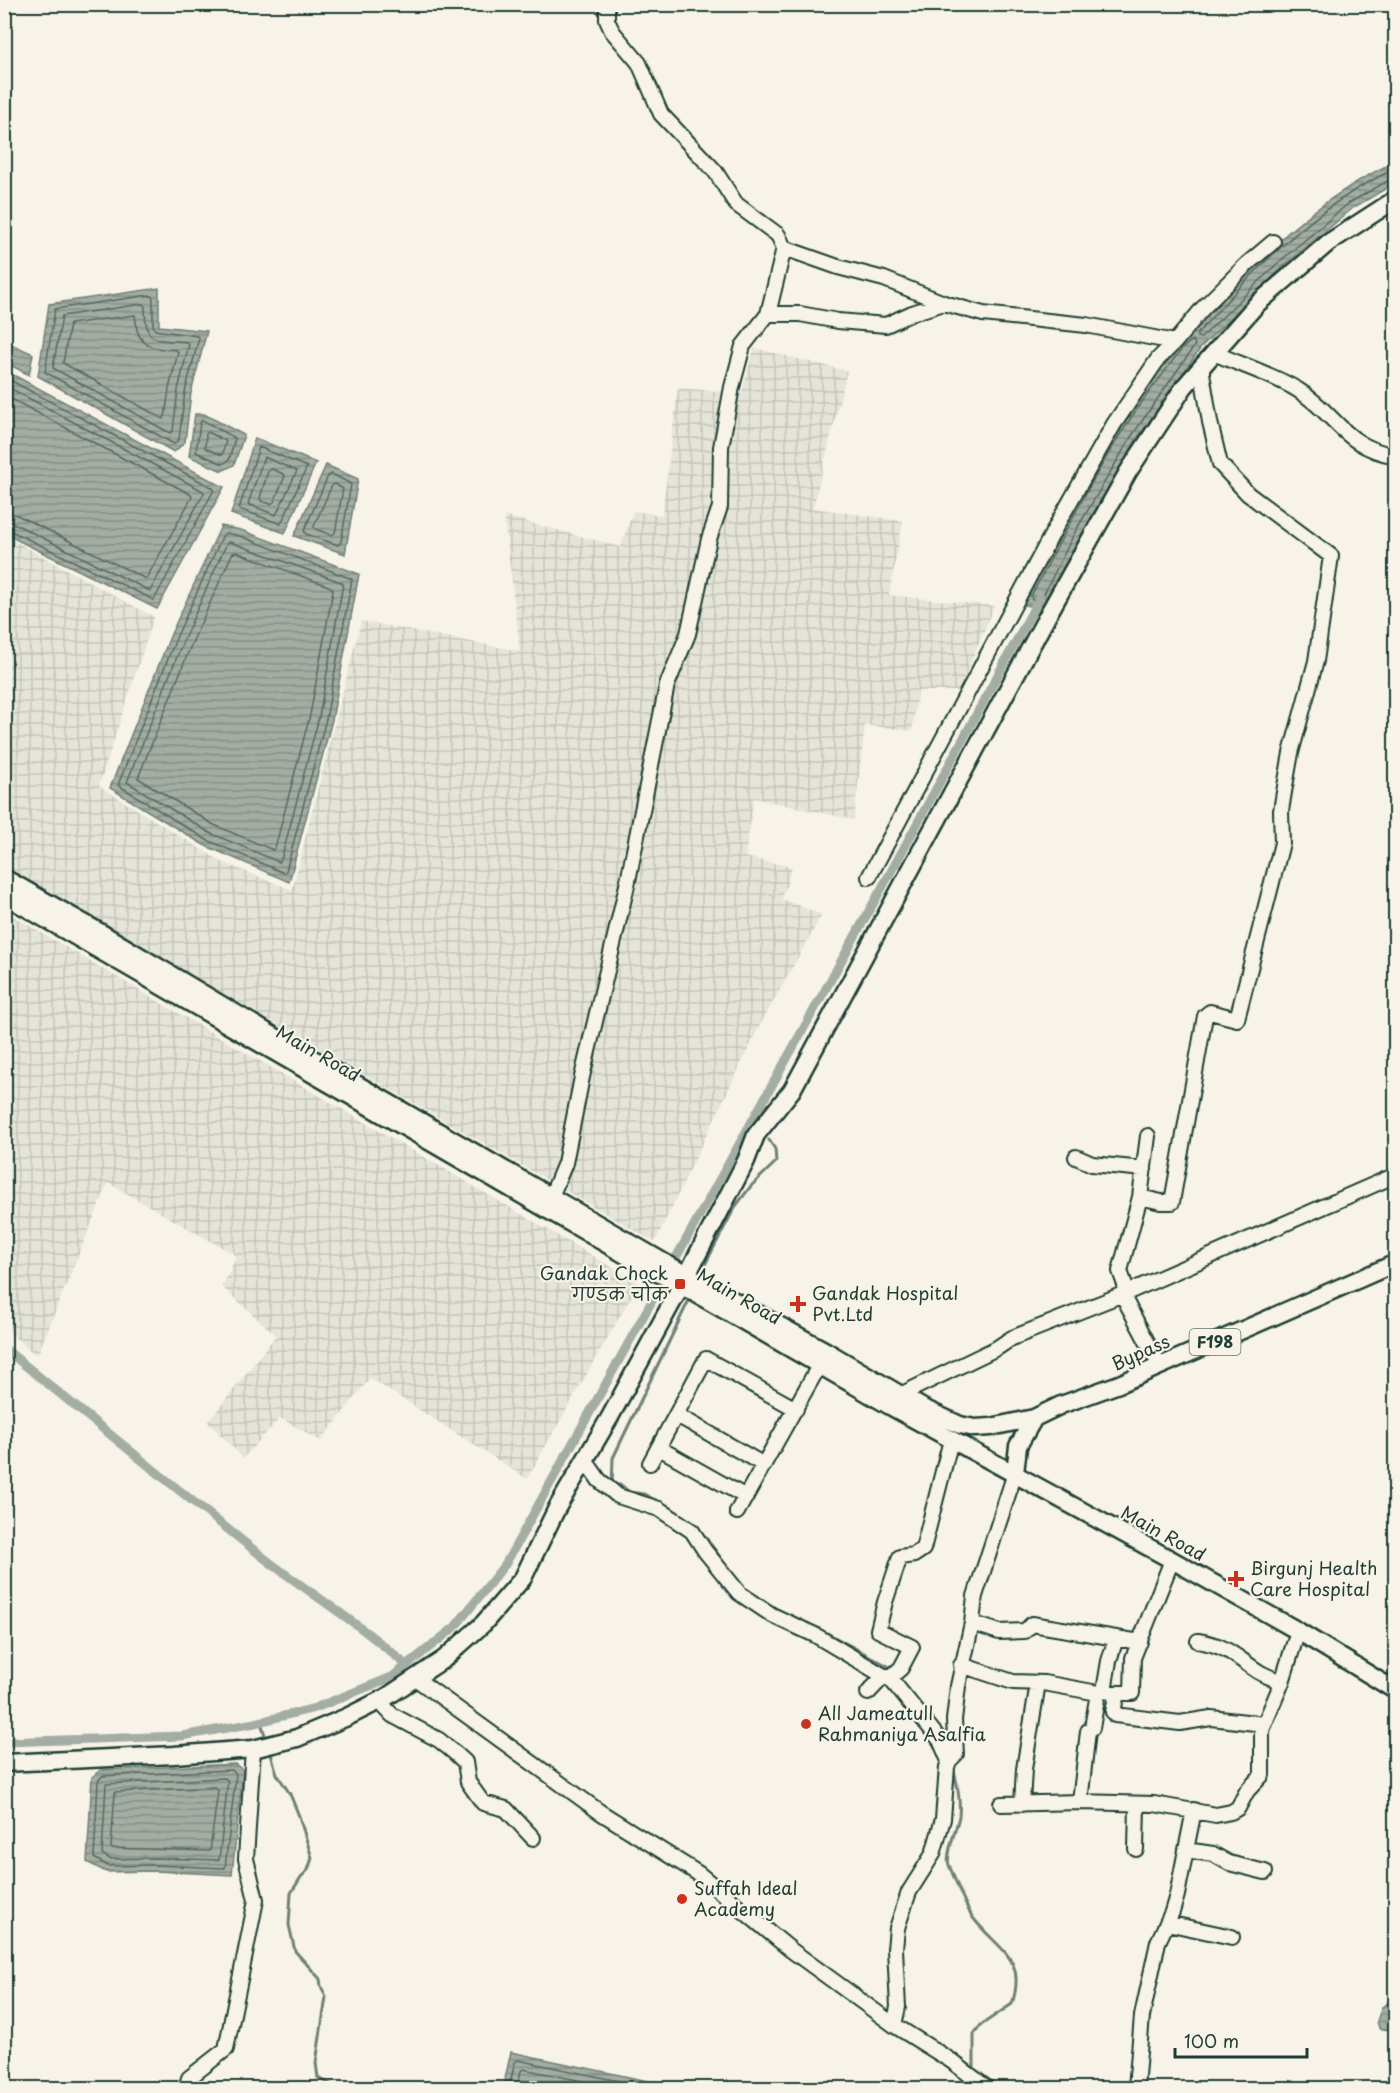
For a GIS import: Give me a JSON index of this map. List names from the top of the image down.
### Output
{
  "streets": {
    "main road": ["Main Road", "F198", "Bypass"]
  },
  "crossings": [
    ["Main Road", "Bypass"]
  ],
  "places": {
    "transit": ["Gandak Chock गण्डक चोक"],
    "health": ["Gandak Hospital Pvt.Ltd", "Birgunj Health Care Hospital"],
    "other": ["All Jameatull Rahmaniya Asalfia", "Suffah Ideal Academy"]
  },
  "scale_bar": "100 m"
}
